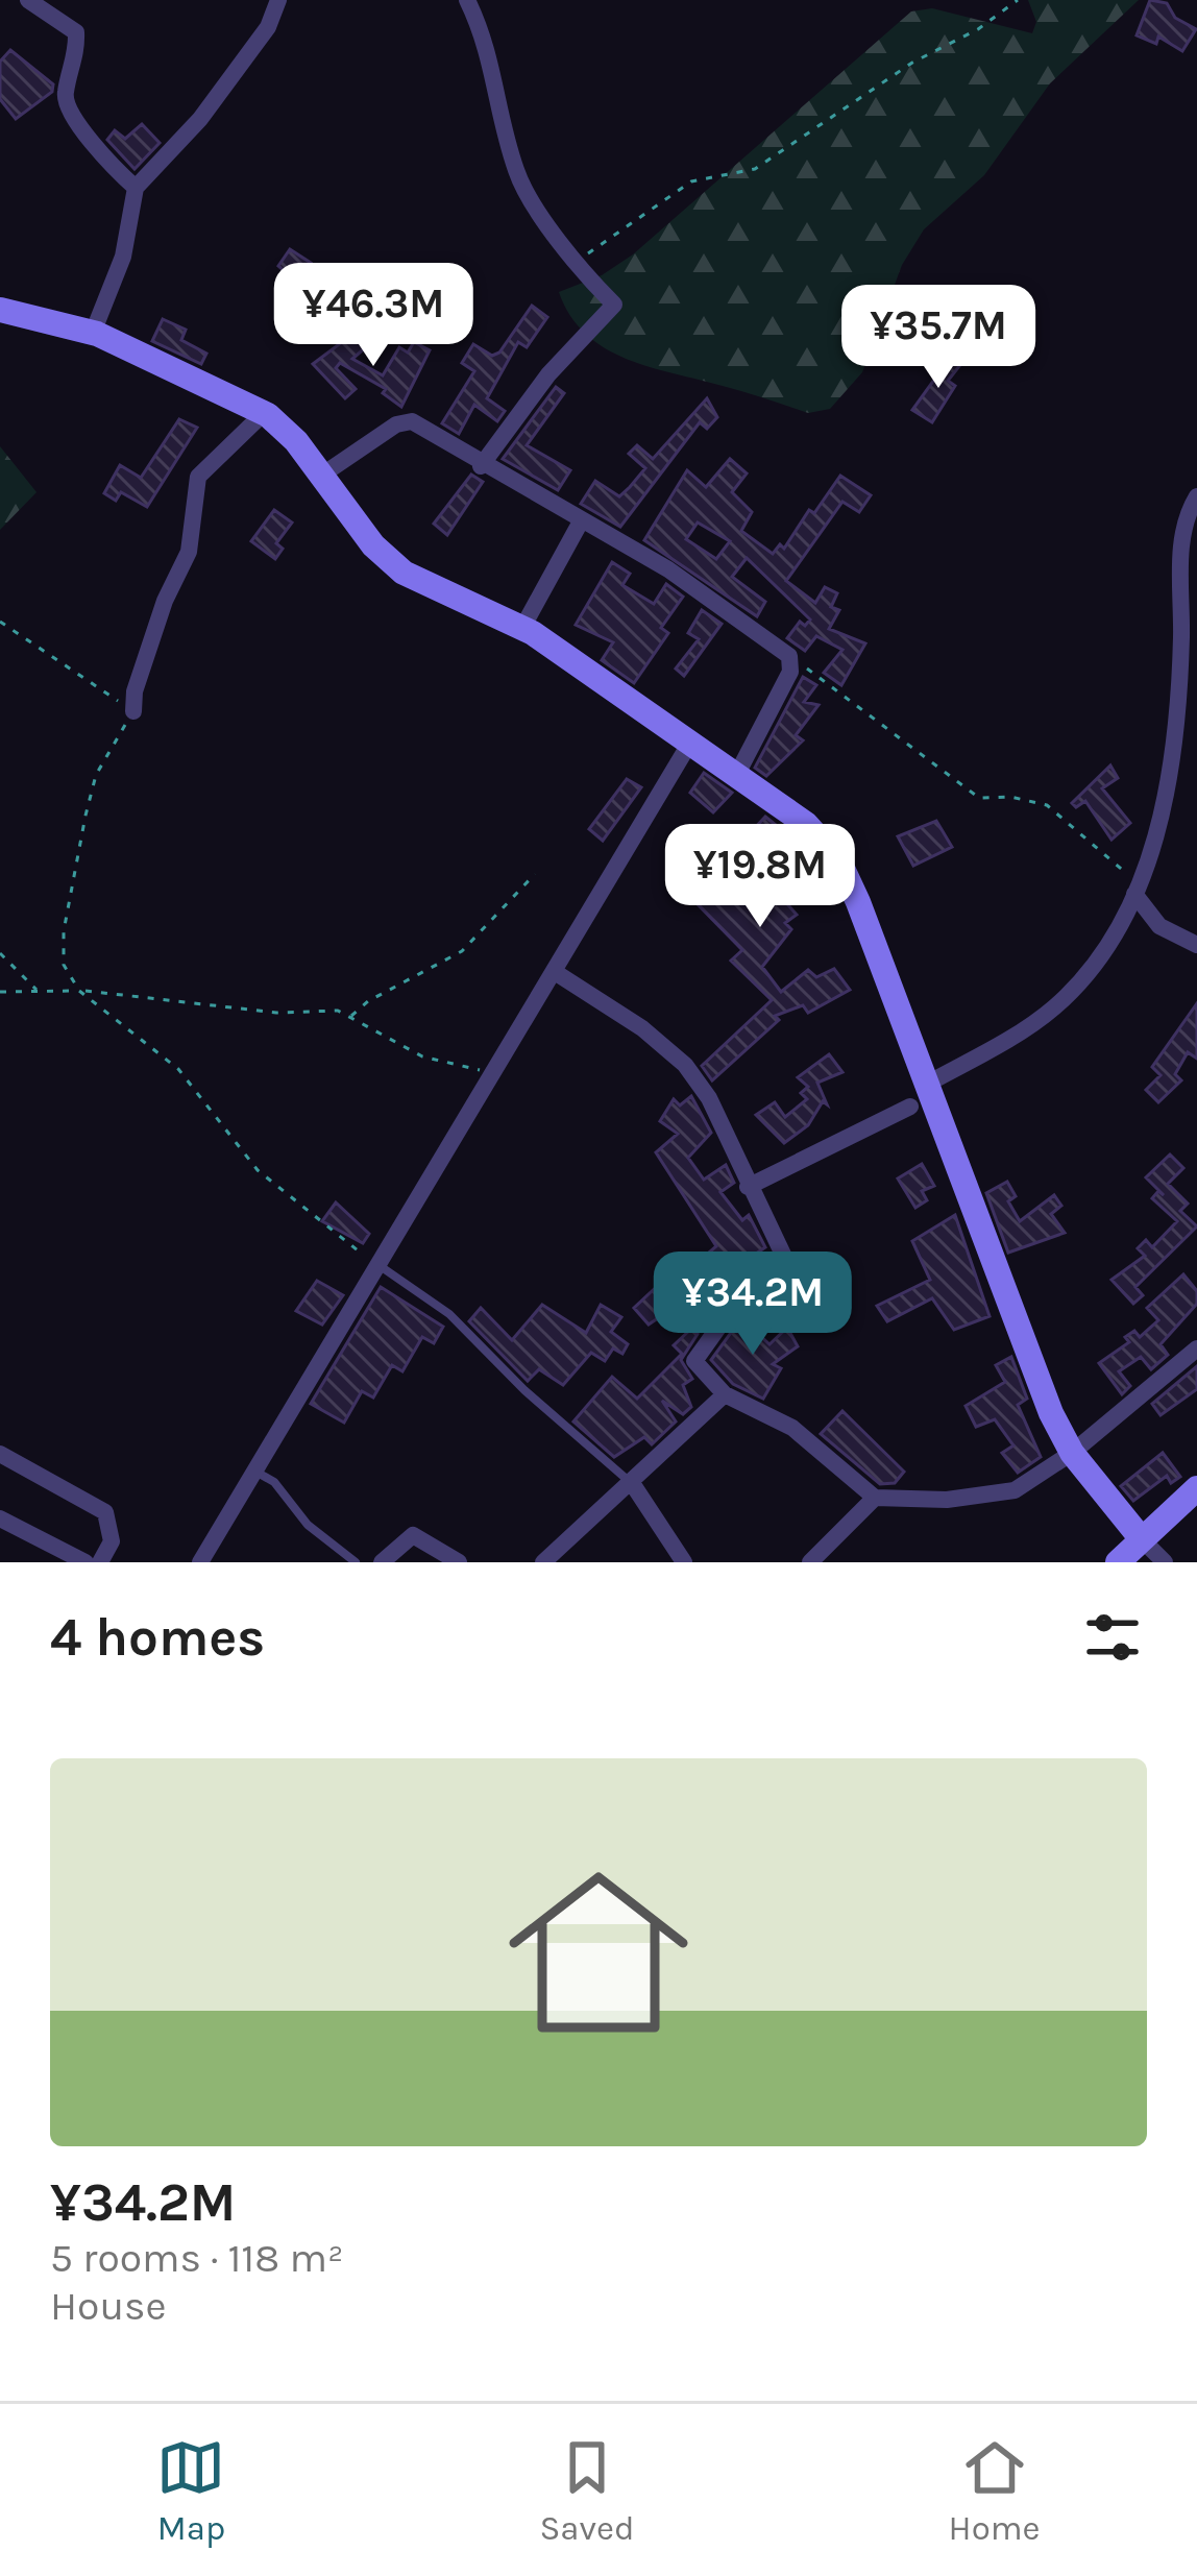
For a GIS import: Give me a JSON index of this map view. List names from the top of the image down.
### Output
{
  "page": {
    "price": [
      "¥46.3M",
      "¥35.7M",
      "¥19.8M",
      "¥34.2M"
    ],
    "heading": "4 homes",
    "list": [
      {
        "name": "¥34.2M",
        "note": "5 rooms · 118 m² · House"
      }
    ],
    "tabs": ["Map", "Saved", "Home"]
  }
}
